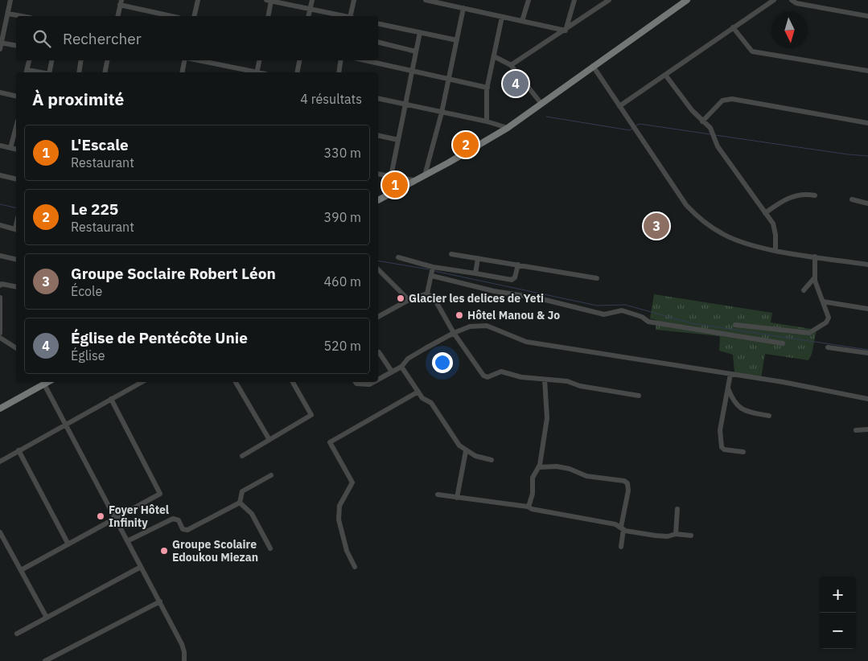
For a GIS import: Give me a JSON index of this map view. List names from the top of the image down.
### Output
{
  "places": [
    "Glacier les delices de Yeti",
    "Hôtel Manou & Jo",
    "Foyer Hôtel Infinity",
    "Groupe Scolaire Edoukou Miezan"
  ],
  "north": "bottom",
  "page": {
    "search": "Rechercher",
    "pins": [
      "4",
      "2",
      "1",
      "3"
    ],
    "heading": ["À proximité", "4 résultats"],
    "list": [
      {
        "mark": "1",
        "name": "L'Escale",
        "note": "Restaurant",
        "value": "330 m"
      },
      {
        "mark": "2",
        "name": "Le 225",
        "note": "Restaurant",
        "value": "390 m"
      },
      {
        "mark": "3",
        "name": "Groupe Soclaire Robert Léon",
        "note": "École",
        "value": "460 m"
      },
      {
        "mark": "4",
        "name": "Église de Pentécôte Unie",
        "note": "Église",
        "value": "520 m"
      }
    ],
    "map_buttons": ["+", "−"]
  }
}
